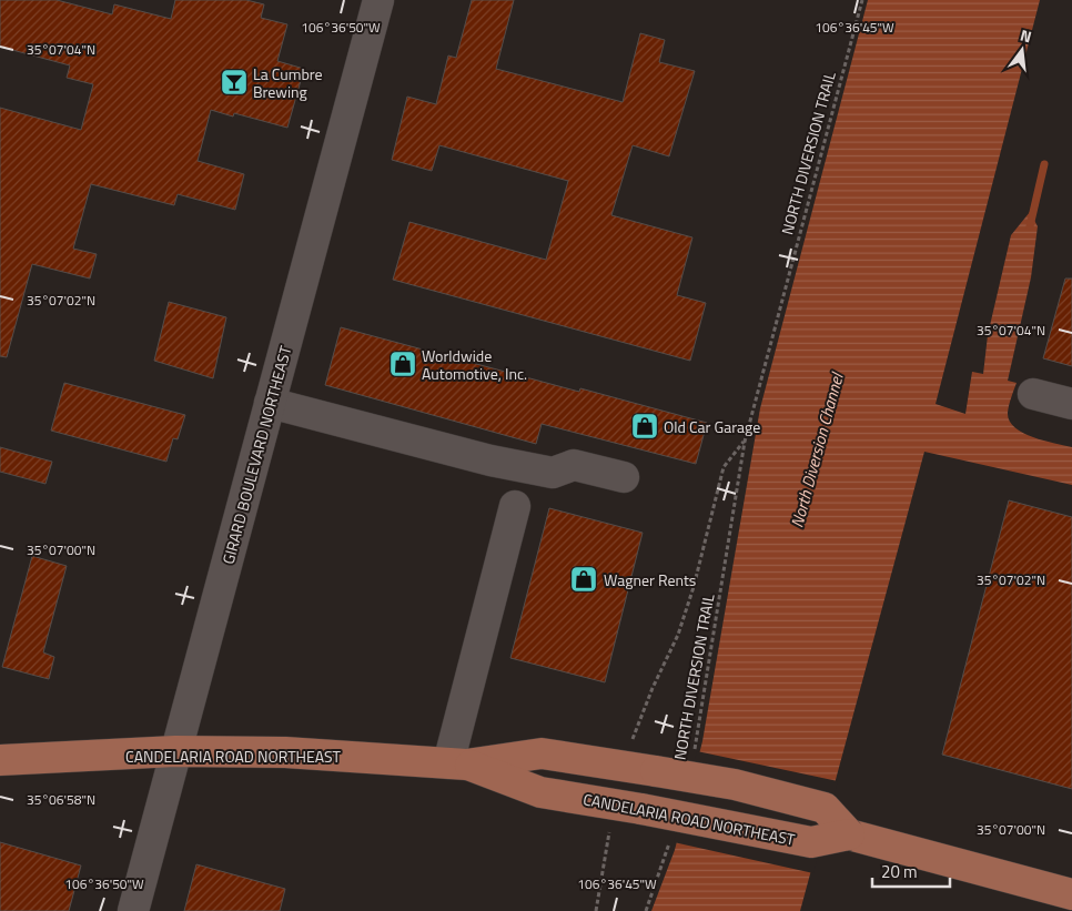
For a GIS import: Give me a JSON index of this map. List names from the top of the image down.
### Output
{
  "streets": {
    "main road": ["CANDELARIA ROAD NORTHEAST"],
    "street": ["GIRARD BOULEVARD NORTHEAST"],
    "path": ["NORTH DIVERSION TRAIL"]
  },
  "crossings": [
    ["GIRARD BOULEVARD NORTHEAST", "CANDELARIA ROAD NORTHEAST"]
  ],
  "water": ["North Diversion Channel"],
  "places": {
    "bar": ["La Cumbre Brewing"],
    "shop": ["Worldwide Automotive, Inc.", "Old Car Garage", "Wagner Rents"]
  },
  "scale_bar": "20 m",
  "north": "top",
  "coordinates": [
    "106°36'50\"W",
    "106°36'45\"W",
    "35°07'04\"N",
    "35°07'02\"N",
    "35°07'00\"N",
    "35°06'58\"N"
  ]
}
